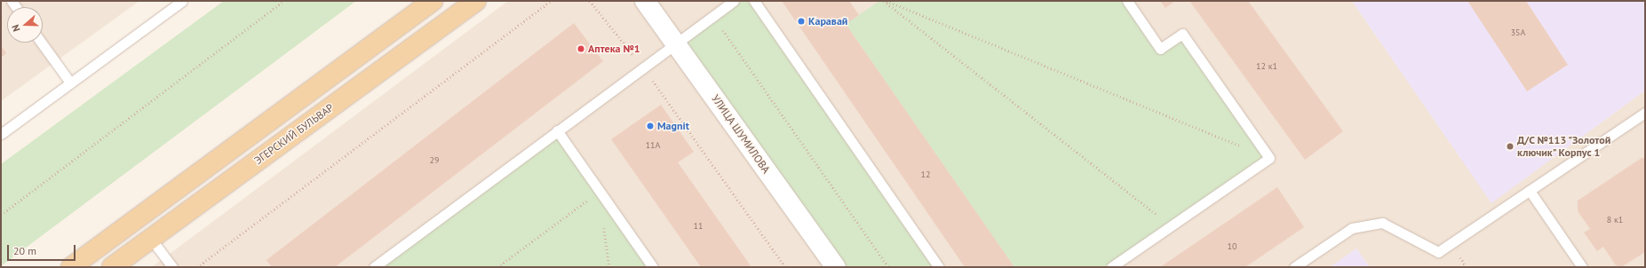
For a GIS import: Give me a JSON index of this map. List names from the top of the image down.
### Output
{
  "streets": {
    "main road": ["ЭГЕРСКИЙ БУЛЬВАР"],
    "street": ["УЛИЦА ШУМИЛОВА"]
  },
  "places": [
    "Каравай",
    "Аптека №1",
    "Magnit",
    "Д/С №113 \"Золотой ключик\" Корпус 1"
  ],
  "house_numbers": [
    "35А",
    "12 к1",
    "11А",
    "29",
    "12",
    "8 к1",
    "11",
    "10"
  ],
  "scale_bar": "20 m",
  "north": "left"
}
